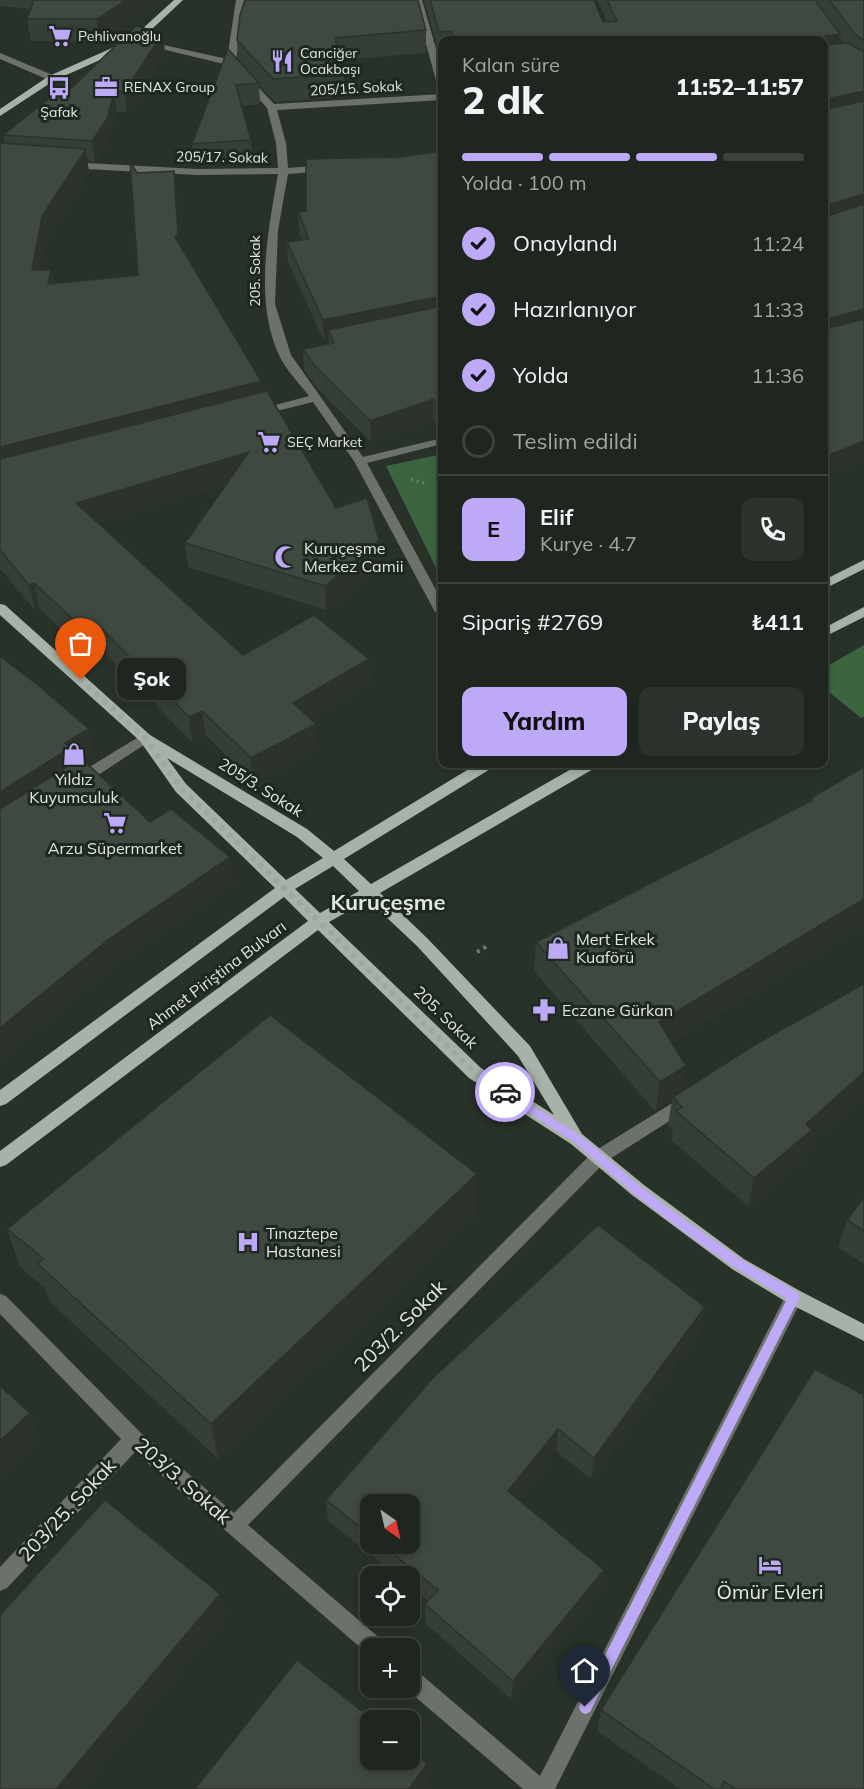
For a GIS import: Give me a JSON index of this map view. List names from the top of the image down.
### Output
{
  "streets": {
    "main road": ["205. Sokak", "205/3. Sokak", "Ahmet Piriştina Bulvarı"],
    "street": [
      "205/15. Sokak",
      "205/17. Sokak",
      "203/2. Sokak",
      "203/3. Sokak",
      "203/25. Sokak"
    ]
  },
  "crossings": [
    ["205/15. Sokak", "205. Sokak"],
    ["205/17. Sokak", "205. Sokak"],
    ["205. Sokak", "205/3. Sokak"],
    ["205. Sokak", "Ahmet Piriştina Bulvarı"],
    ["205. Sokak", "203/2. Sokak"],
    ["205/3. Sokak", "Ahmet Piriştina Bulvarı"],
    ["203/2. Sokak", "203/3. Sokak"],
    ["203/3. Sokak", "203/25. Sokak"]
  ],
  "districts": ["Kuruçeşme"],
  "places": {
    "supermarket": ["Pehlivanoğlu", "SEÇ Market", "Arzu Süpermarket"],
    "restaurant": ["Canciğer Ocakbaşı"],
    "office": ["RENAX Group"],
    "bus stop": ["Şafak"],
    "mosque": ["Kuruçeşme Merkez Camii"],
    "other": ["Şok"],
    "shop": ["Yıldız Kuyumculuk", "Mert Erkek Kuaförü"],
    "pharmacy": ["Eczane Gürkan"],
    "hospital": ["Tınaztepe Hastanesi"],
    "hotel": ["Ömür Evleri"]
  },
  "north": "bottom right",
  "page": {
    "heading": ["2 dk", "Kalan süre", "11:52–11:57"],
    "panel": [
      "Elif",
      "Kurye · 4.7",
      "Sipariş #2769",
      "₺411"
    ],
    "bar": "Yolda · 100 m",
    "list": [
      ["Onaylandı", "11:24"],
      ["Hazırlanıyor", "11:33"],
      ["Yolda", "11:36"],
      "Teslim edildi"
    ],
    "round": "E",
    "bubble": "Şok",
    "buttons": ["Yardım", "Paylaş"],
    "map_buttons": ["+", "−"]
  }
}
